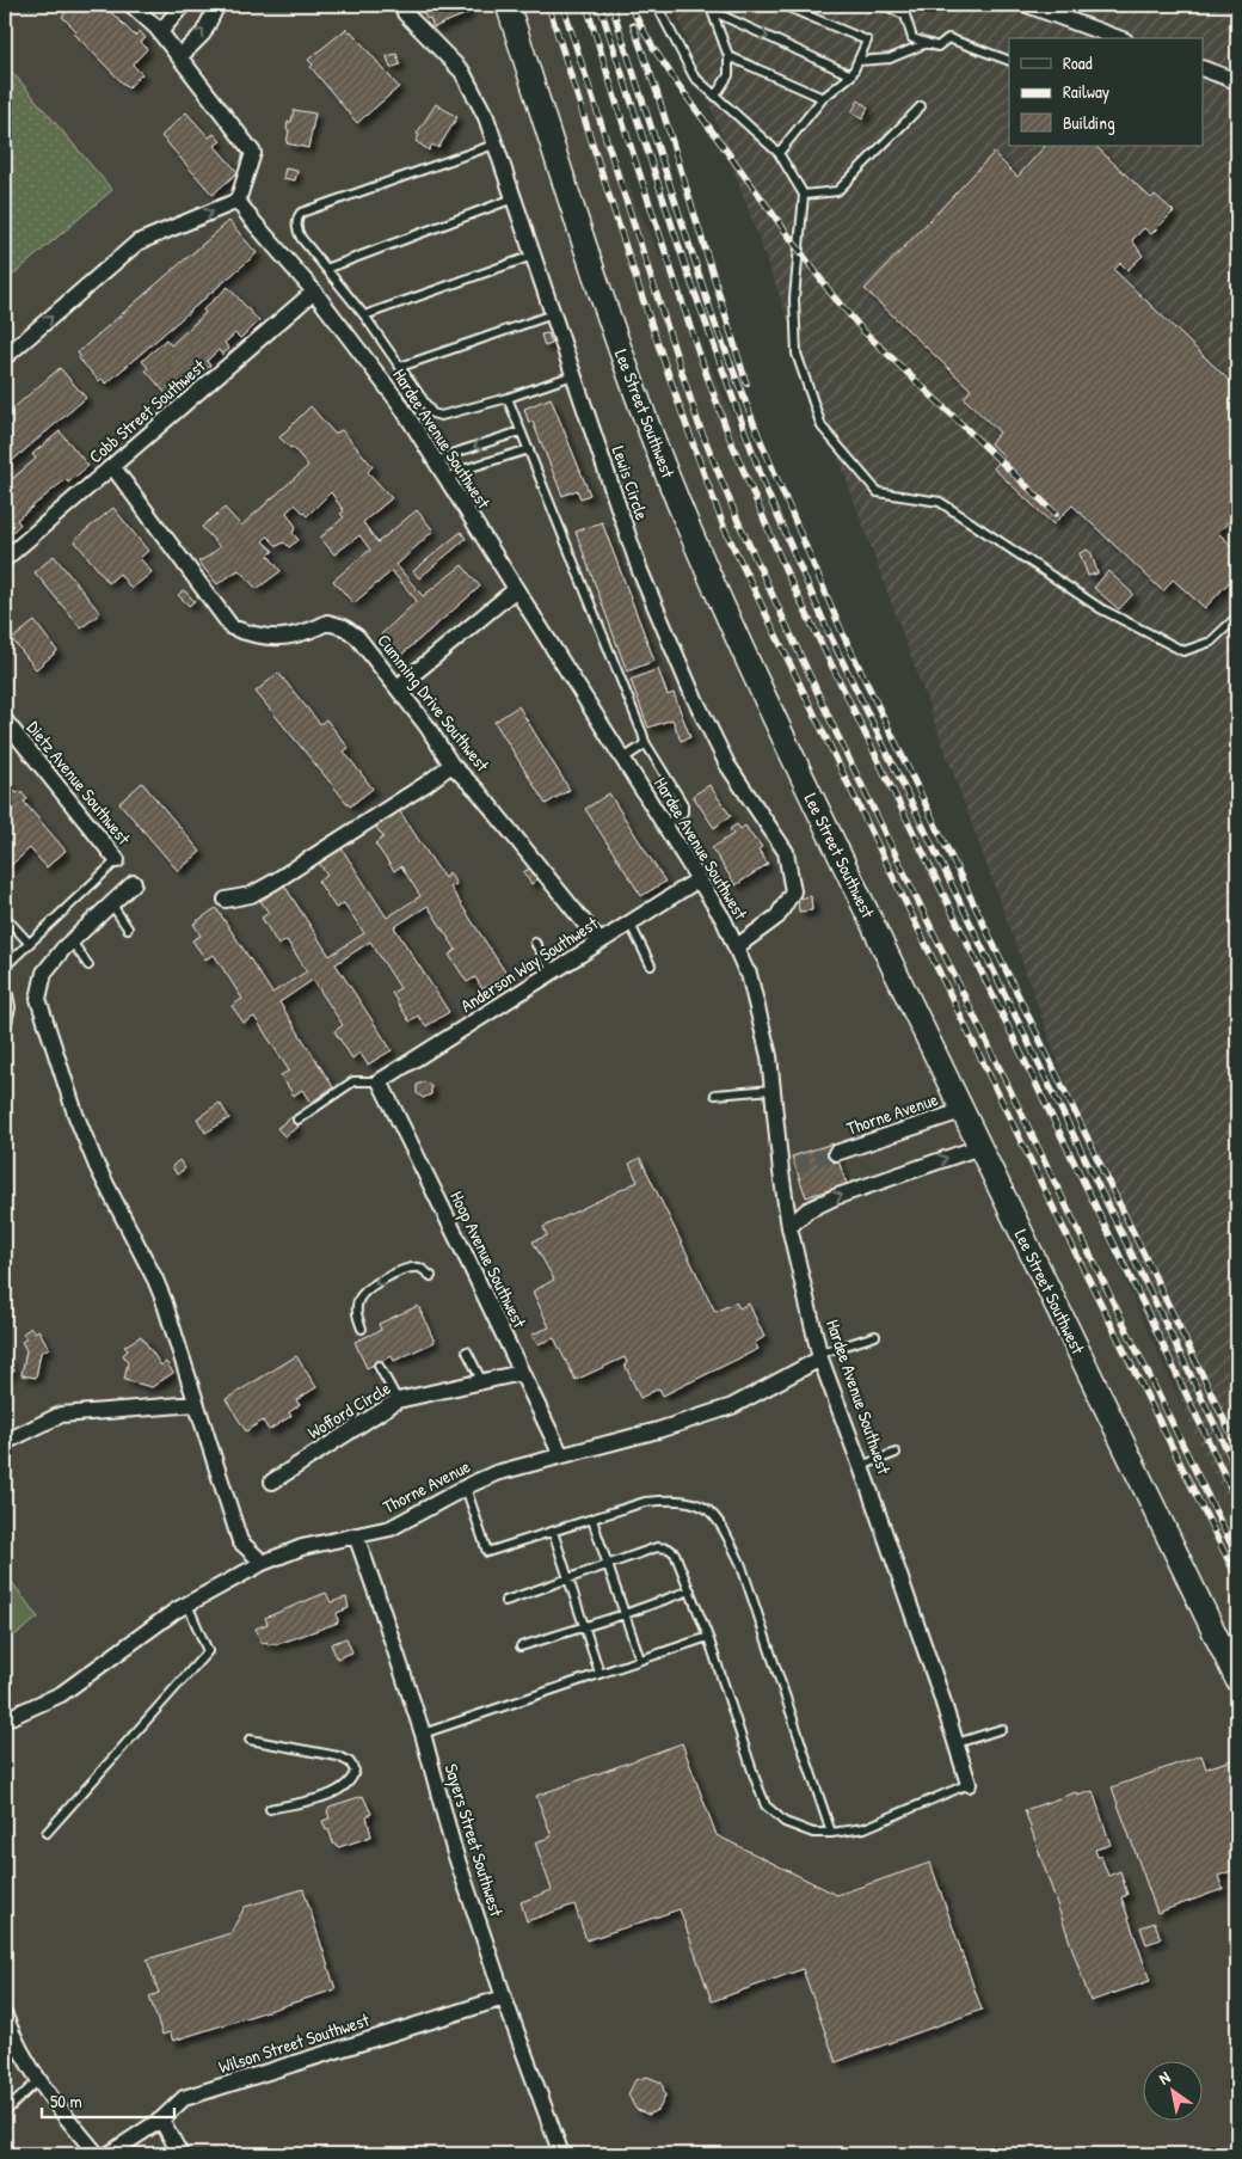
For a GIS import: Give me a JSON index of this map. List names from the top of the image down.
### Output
{
  "streets": {
    "main road": ["Lee Street Southwest"],
    "street": [
      "Cobb Street Southwest",
      "Hardee Avenue Southwest",
      "Lewis Circle",
      "Cumming Drive Southwest",
      "Dietz Avenue Southwest",
      "Anderson Way Southwest",
      "Thorne Avenue",
      "Hoop Avenue Southwest",
      "Wofford Circle",
      "Sayers Street Southwest",
      "Wilson Street Southwest"
    ]
  },
  "crossings": [
    ["Cobb Street Southwest", "Hardee Avenue Southwest"],
    ["Cobb Street Southwest", "Cumming Drive Southwest"],
    ["Lee Street Southwest", "Thorne Avenue"],
    ["Hardee Avenue Southwest", "Lewis Circle"],
    ["Hardee Avenue Southwest", "Anderson Way Southwest"],
    ["Hardee Avenue Southwest", "Thorne Avenue"],
    ["Cumming Drive Southwest", "Anderson Way Southwest"],
    ["Anderson Way Southwest", "Hoop Avenue Southwest"],
    ["Thorne Avenue", "Hoop Avenue Southwest"],
    ["Thorne Avenue", "Sayers Street Southwest"],
    ["Hoop Avenue Southwest", "Wofford Circle"],
    ["Sayers Street Southwest", "Wilson Street Southwest"]
  ],
  "legend": ["Road", "Railway", "Building"],
  "scale_bar": "50 m",
  "north": "top left"
}
